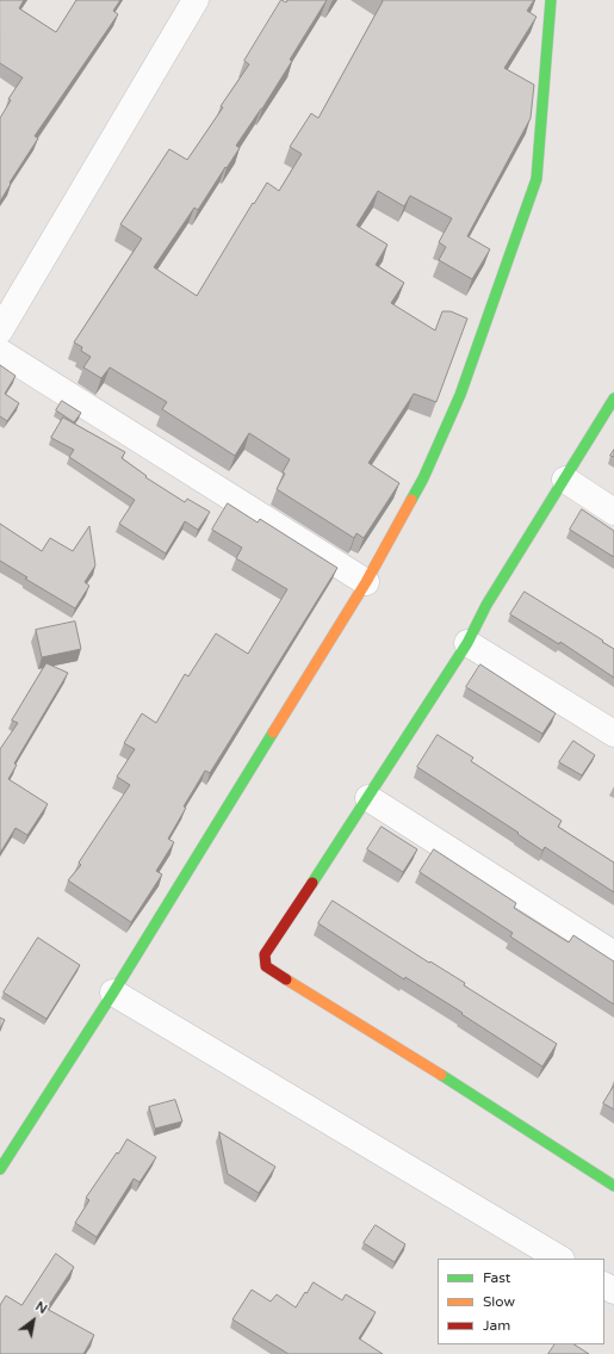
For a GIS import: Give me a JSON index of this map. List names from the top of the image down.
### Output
{
  "legend": ["Fast", "Slow", "Jam"],
  "north": "top right"
}
